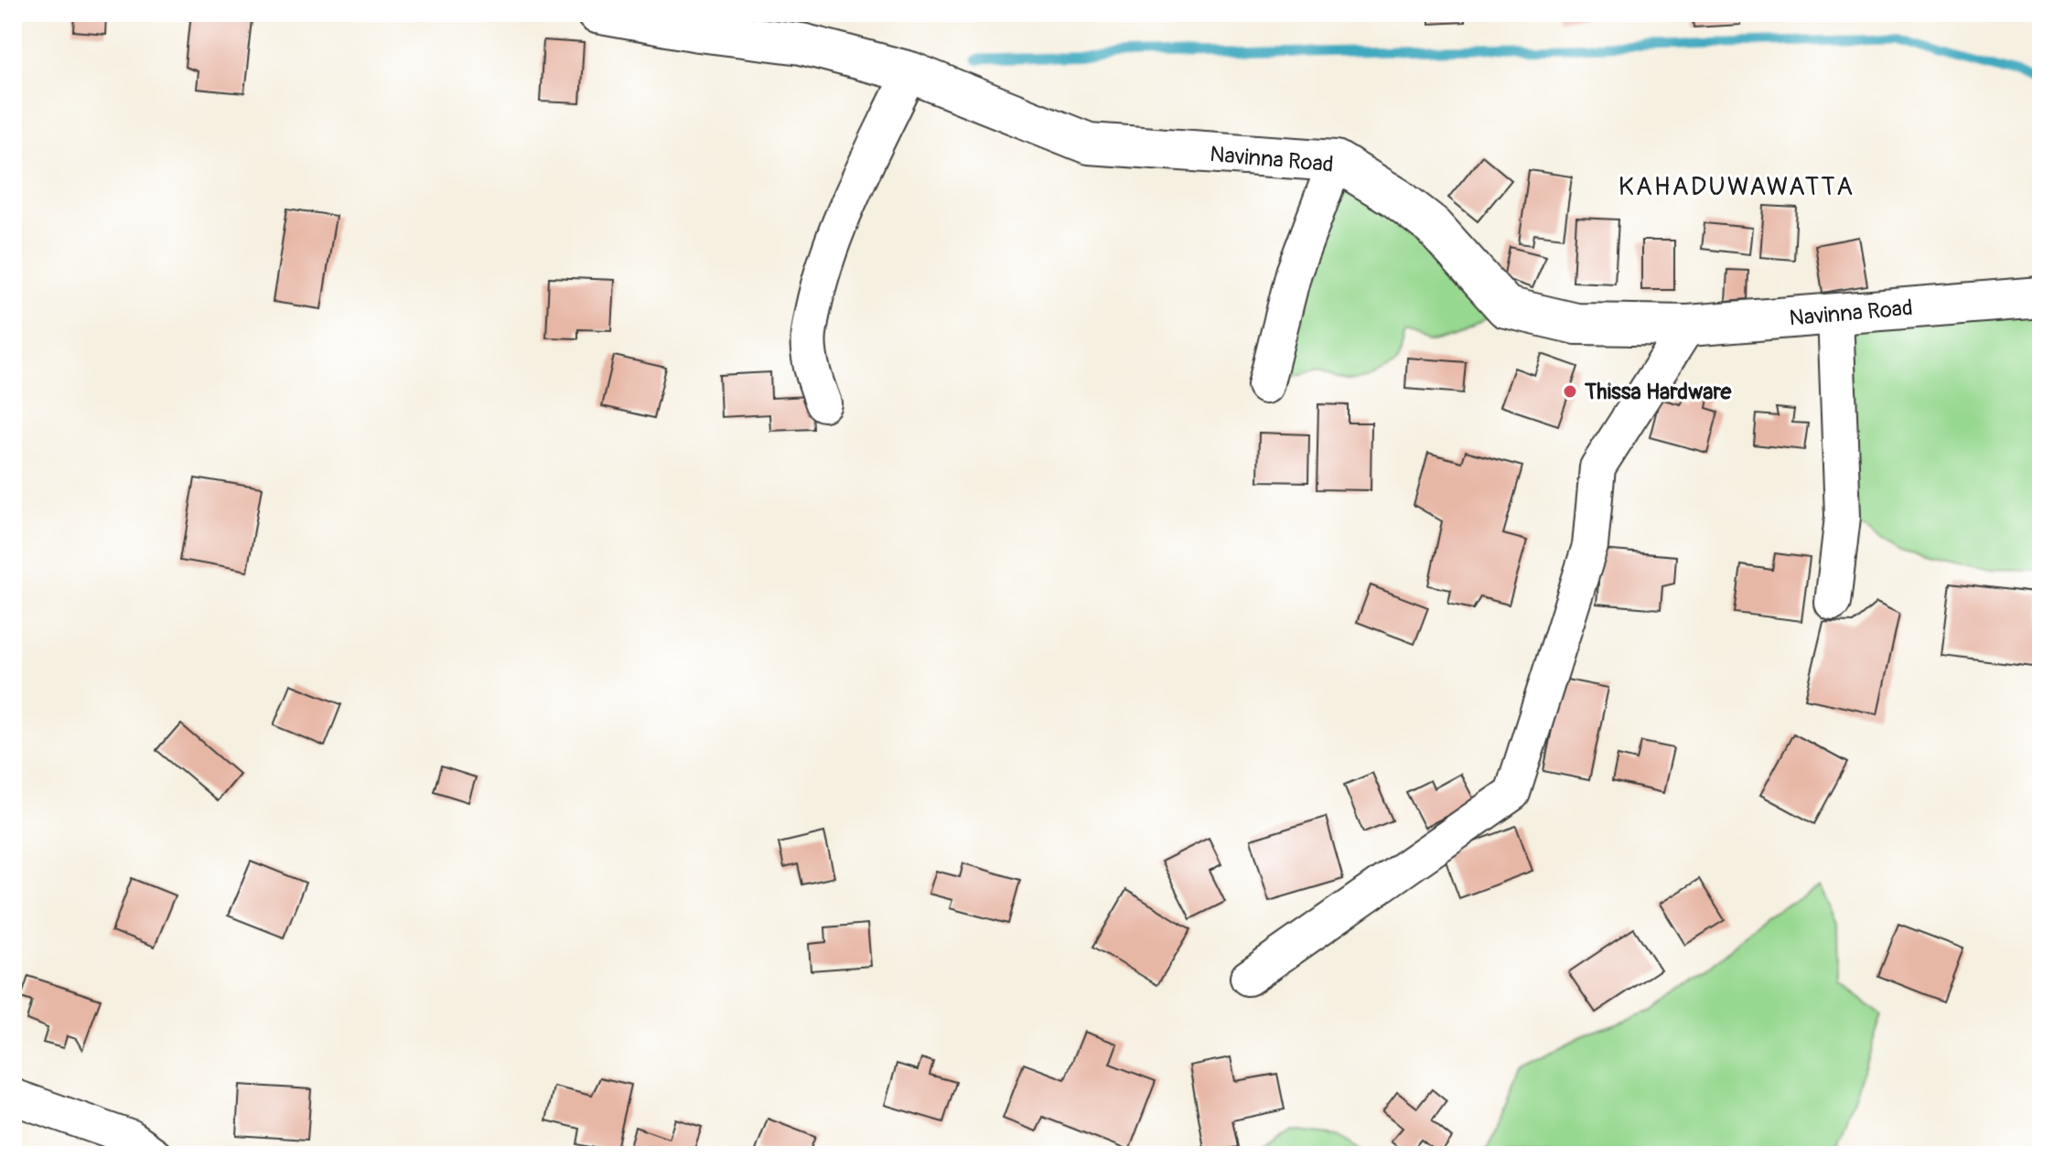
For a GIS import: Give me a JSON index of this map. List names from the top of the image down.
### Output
{
  "streets": {
    "street": ["Navinna Road"]
  },
  "districts": ["KAHADUWAWATTA"],
  "places": ["Thissa Hardware"]
}
